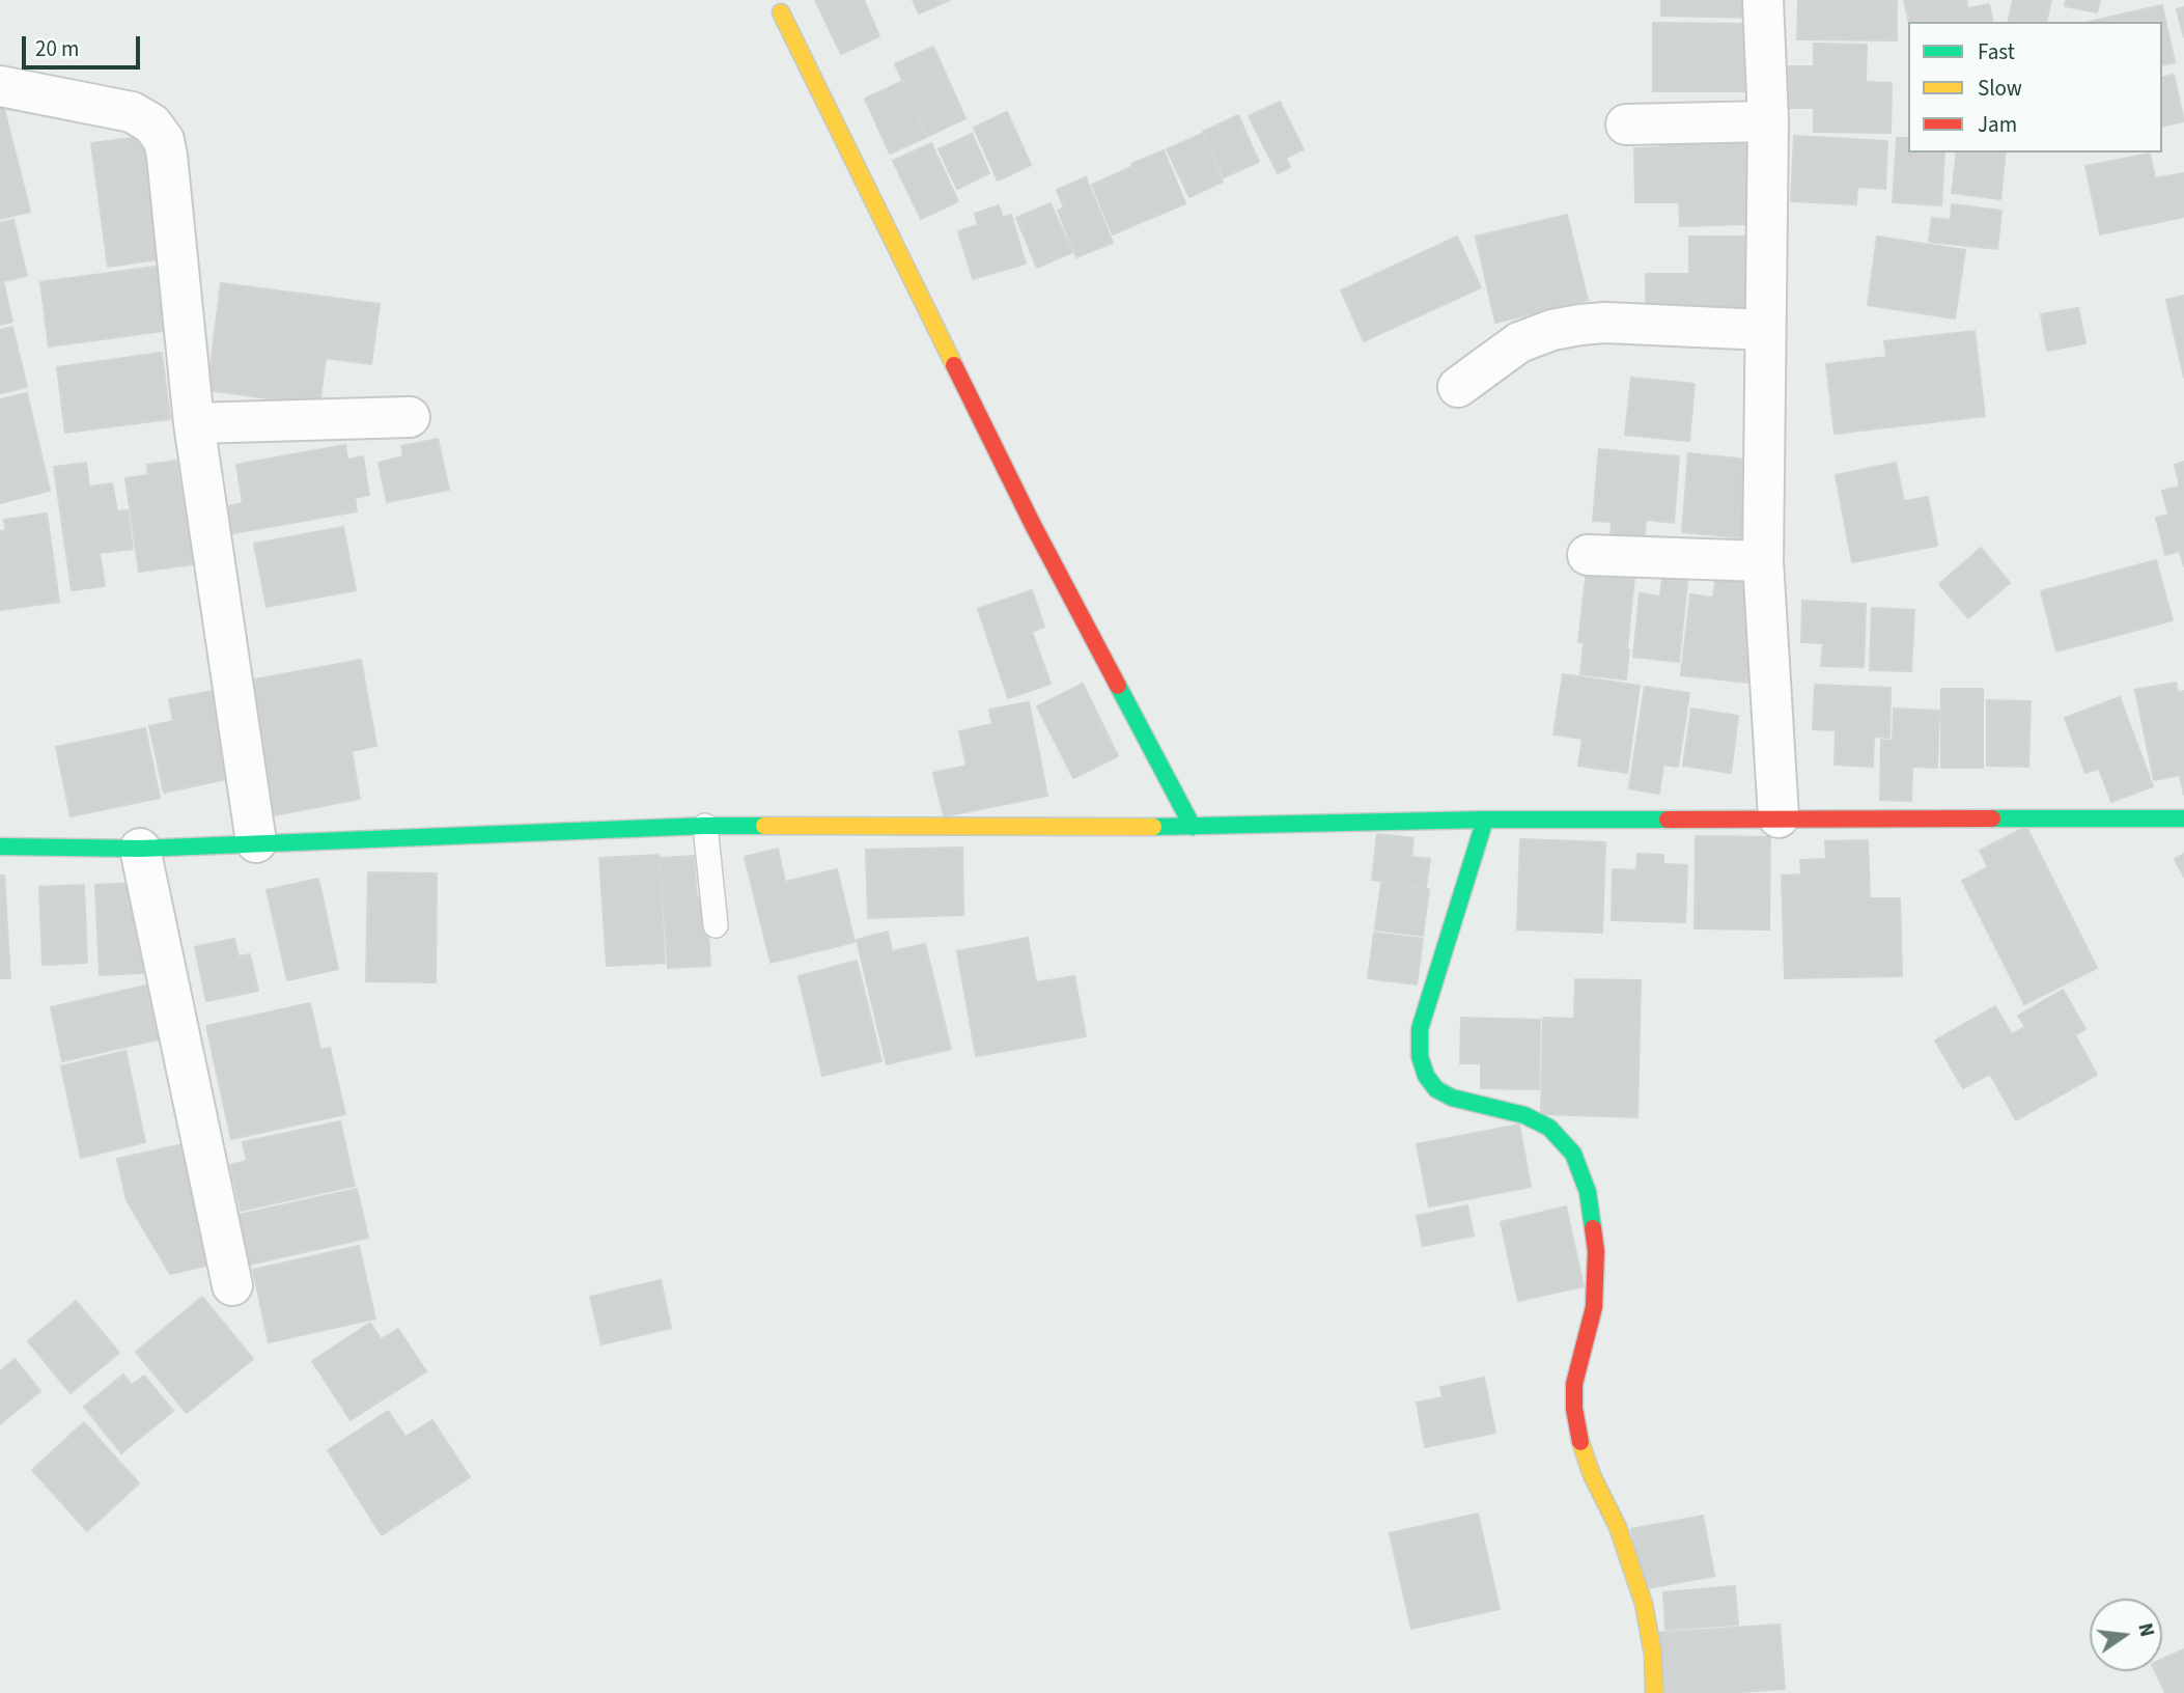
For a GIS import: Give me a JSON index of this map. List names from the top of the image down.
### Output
{
  "legend": ["Fast", "Slow", "Jam"],
  "scale_bar": "20 m",
  "north": "right"
}
